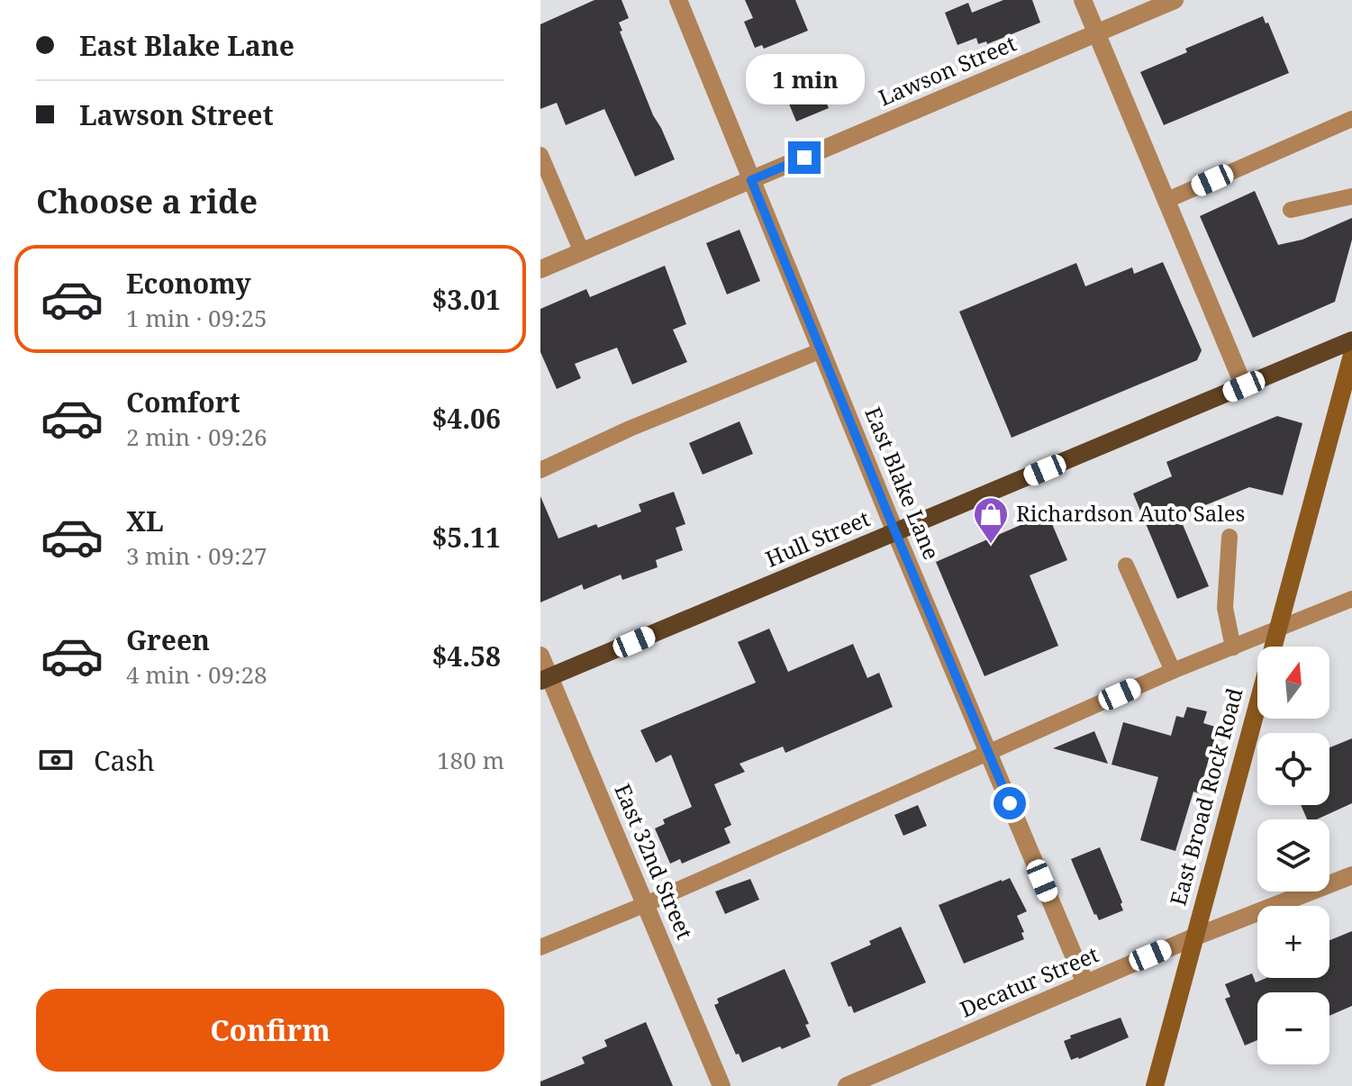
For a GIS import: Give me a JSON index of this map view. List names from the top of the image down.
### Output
{
  "streets": {
    "main road": ["Hull Street", "East Broad Rock Road"],
    "street": [
      "Lawson Street",
      "East Blake Lane",
      "East 32nd Street",
      "Decatur Street"
    ]
  },
  "crossings": [
    ["Lawson Street", "East Blake Lane"],
    ["East Blake Lane", "Hull Street"],
    ["East Blake Lane", "Decatur Street"],
    ["Hull Street", "East 32nd Street"],
    ["East Broad Rock Road", "Decatur Street"]
  ],
  "places": {
    "shop": ["Richardson Auto Sales"]
  },
  "north": "top",
  "page": {
    "banner": ["East Blake Lane", "Lawson Street"],
    "bubble": "1 min",
    "heading": "Choose a ride",
    "list": [
      {
        "name": "Economy",
        "note": "1 min · 09:25",
        "value": "$3.01"
      },
      {
        "name": "Comfort",
        "note": "2 min · 09:26",
        "value": "$4.06"
      },
      {
        "name": "XL",
        "note": "3 min · 09:27",
        "value": "$5.11"
      },
      {
        "name": "Green",
        "note": "4 min · 09:28",
        "value": "$4.58"
      }
    ],
    "map_buttons": ["+", "−"],
    "pay": ["Cash", "180 m"],
    "buttons": "Confirm"
  }
}
